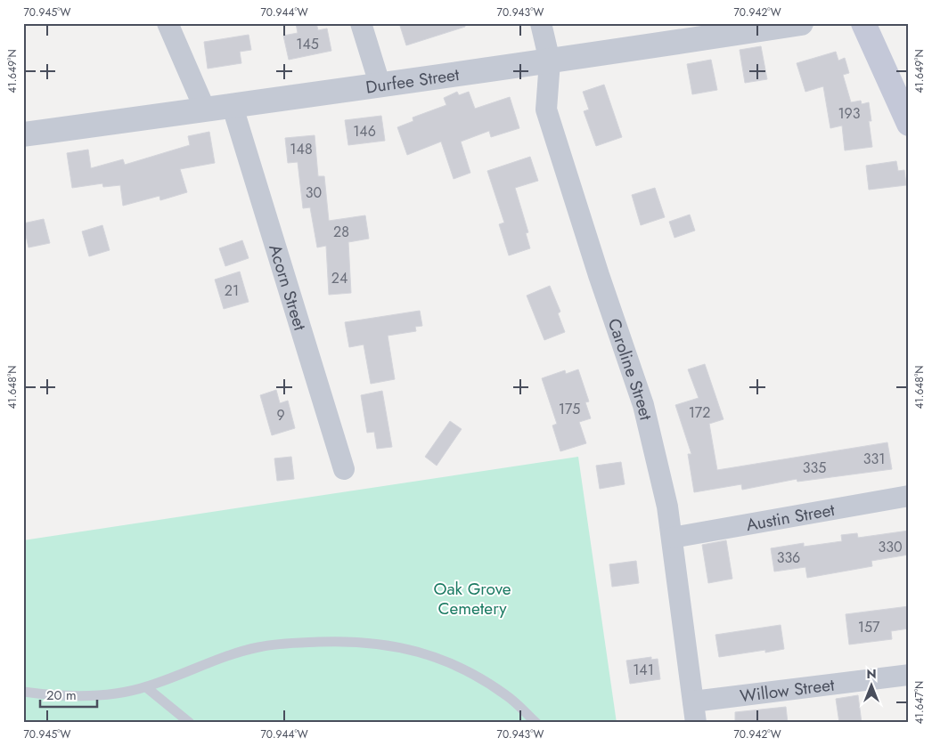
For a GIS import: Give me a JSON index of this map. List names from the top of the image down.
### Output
{
  "streets": {
    "street": [
      "Durfee Street",
      "Acorn Street",
      "Caroline Street",
      "Austin Street",
      "Willow Street"
    ]
  },
  "crossings": [
    ["Durfee Street", "Acorn Street"],
    ["Durfee Street", "Caroline Street"],
    ["Caroline Street", "Austin Street"],
    ["Caroline Street", "Willow Street"]
  ],
  "parks": ["Oak Grove Cemetery"],
  "house_numbers": [
    "145",
    "193",
    "146",
    "148",
    "30",
    "28",
    "24",
    "21",
    "175",
    "172",
    "9",
    "331",
    "335",
    "330",
    "336",
    "157",
    "141"
  ],
  "scale_bar": "20 m",
  "north": "top",
  "coordinates": [
    "70.945°W",
    "70.944°W",
    "70.943°W",
    "70.942°W",
    "41.649°N",
    "41.648°N",
    "41.647°N"
  ]
}
